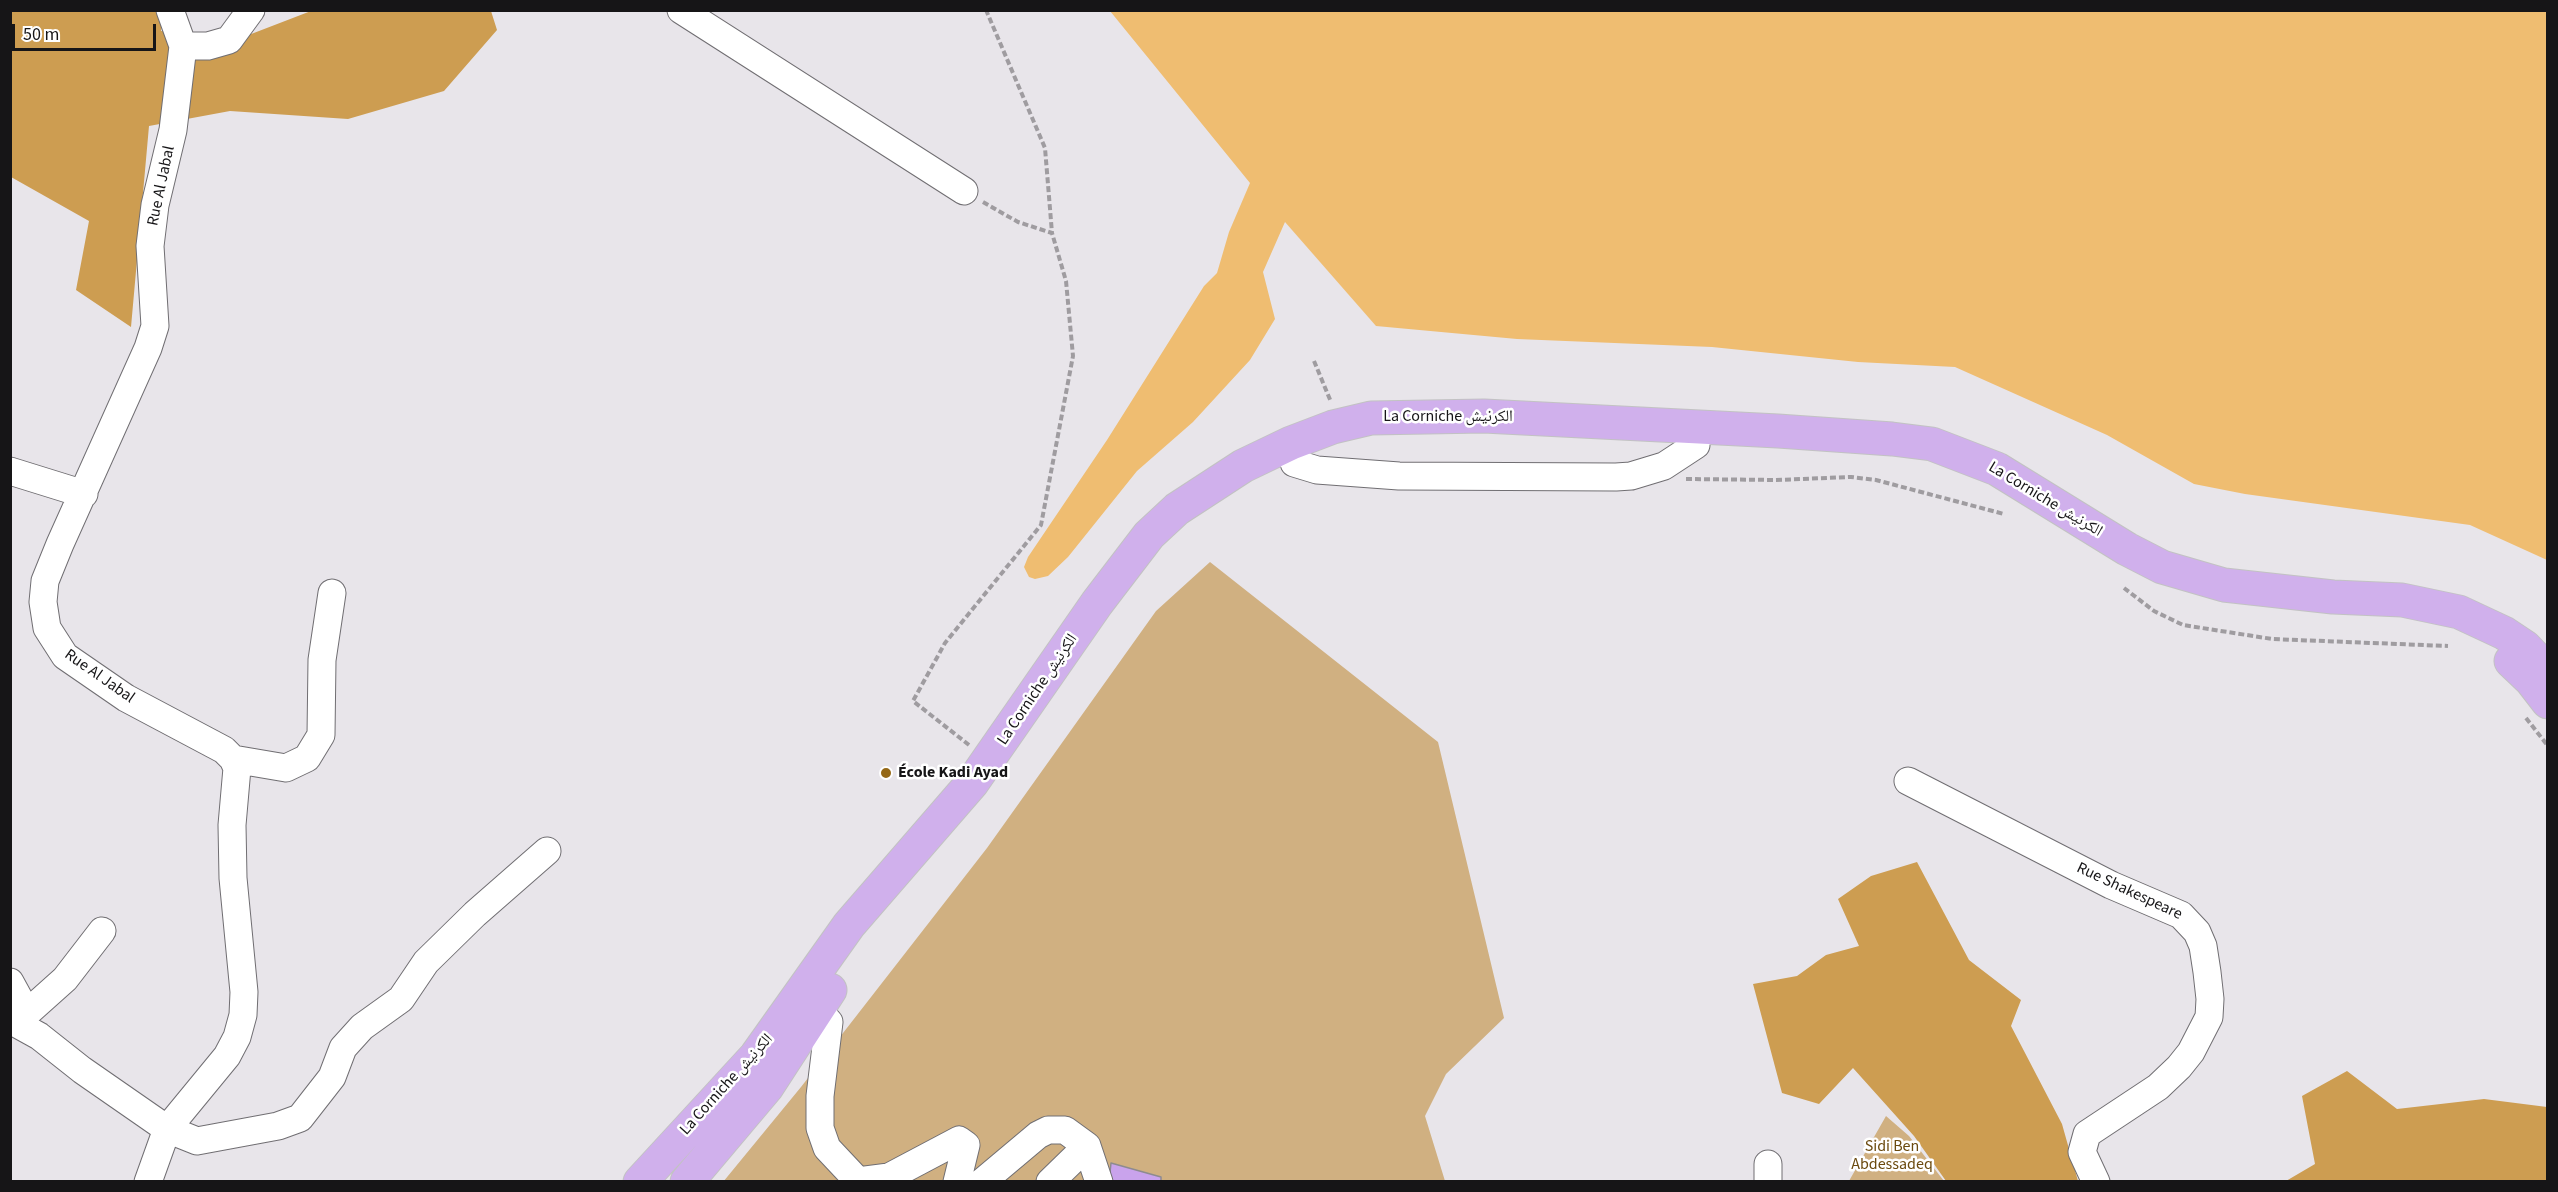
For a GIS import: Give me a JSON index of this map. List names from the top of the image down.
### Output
{
  "streets": {
    "main road": ["La Corniche الكرنيش"],
    "street": ["Rue Al Jabal", "Rue Shakespeare"]
  },
  "parks": ["Sidi Ben Abdessadeq"],
  "places": ["École Kadi Ayad"],
  "scale_bar": "50 m"
}
